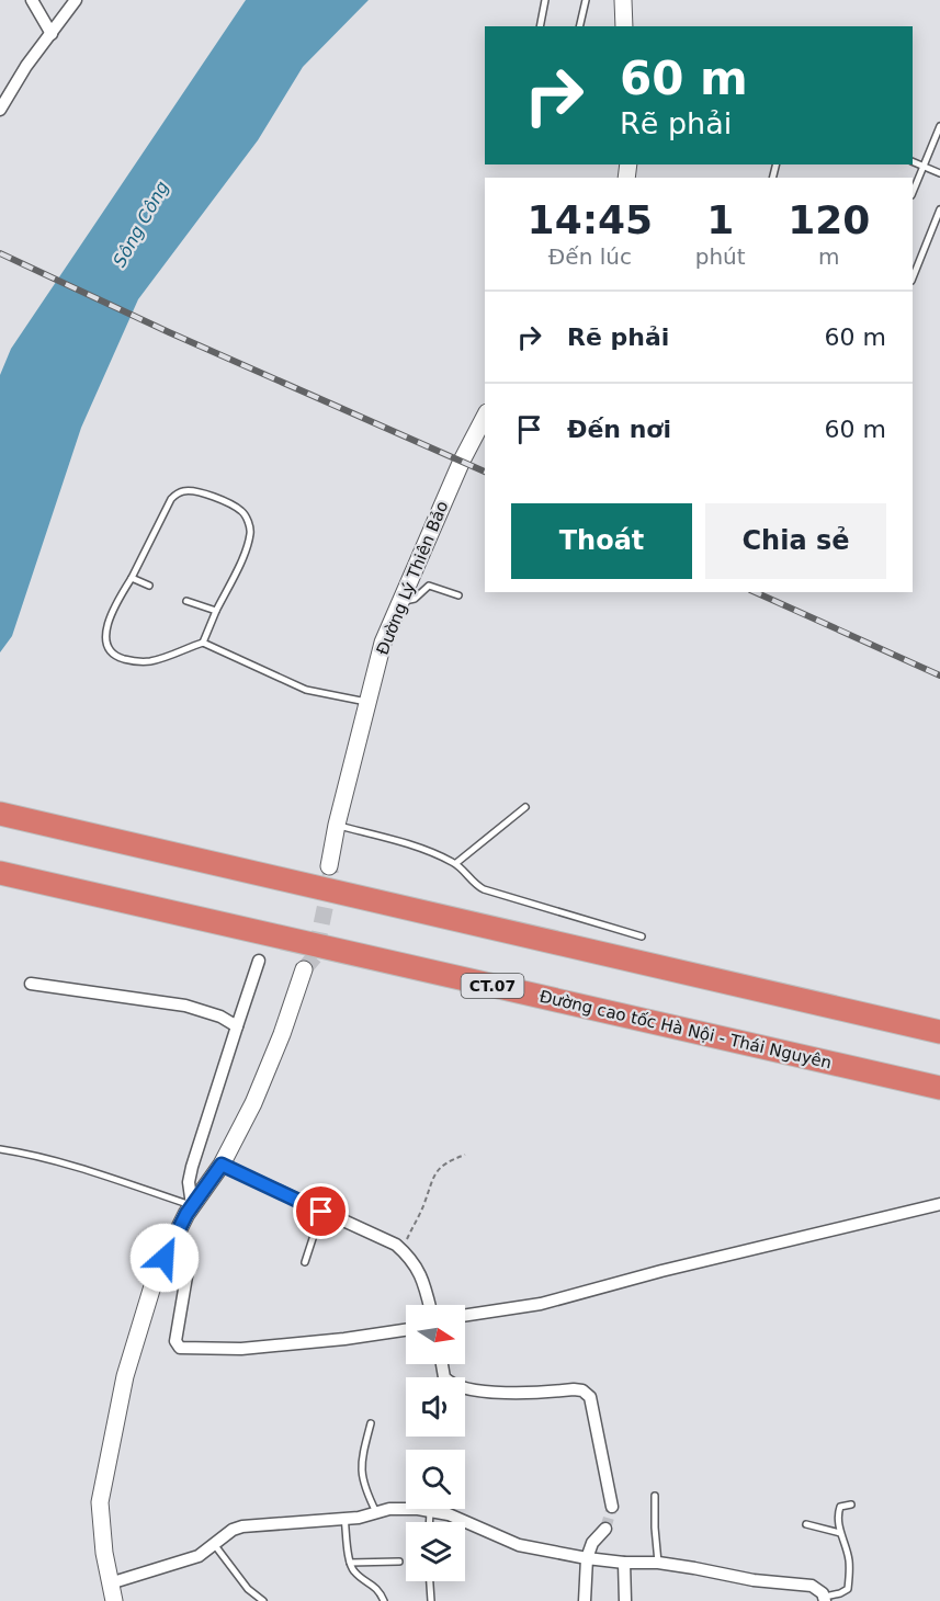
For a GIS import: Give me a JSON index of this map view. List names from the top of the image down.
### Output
{
  "streets": {
    "highway": ["CT.07", "Đường cao tốc Hà Nội - Thái Nguyên"],
    "main road": ["Đường Lý Thiên Bảo"]
  },
  "water": ["Sông Công"],
  "north": "right",
  "page": {
    "turn": ["60 m", "Rẽ phải"],
    "eta": [
      "14:45",
      "Đến lúc",
      "1",
      "phút",
      "120",
      "m"
    ],
    "list": [
      {
        "name": "Rẽ phải",
        "value": "60 m"
      },
      {
        "name": "Đến nơi",
        "value": "60 m"
      }
    ],
    "buttons": ["Thoát", "Chia sẻ"]
  }
}
